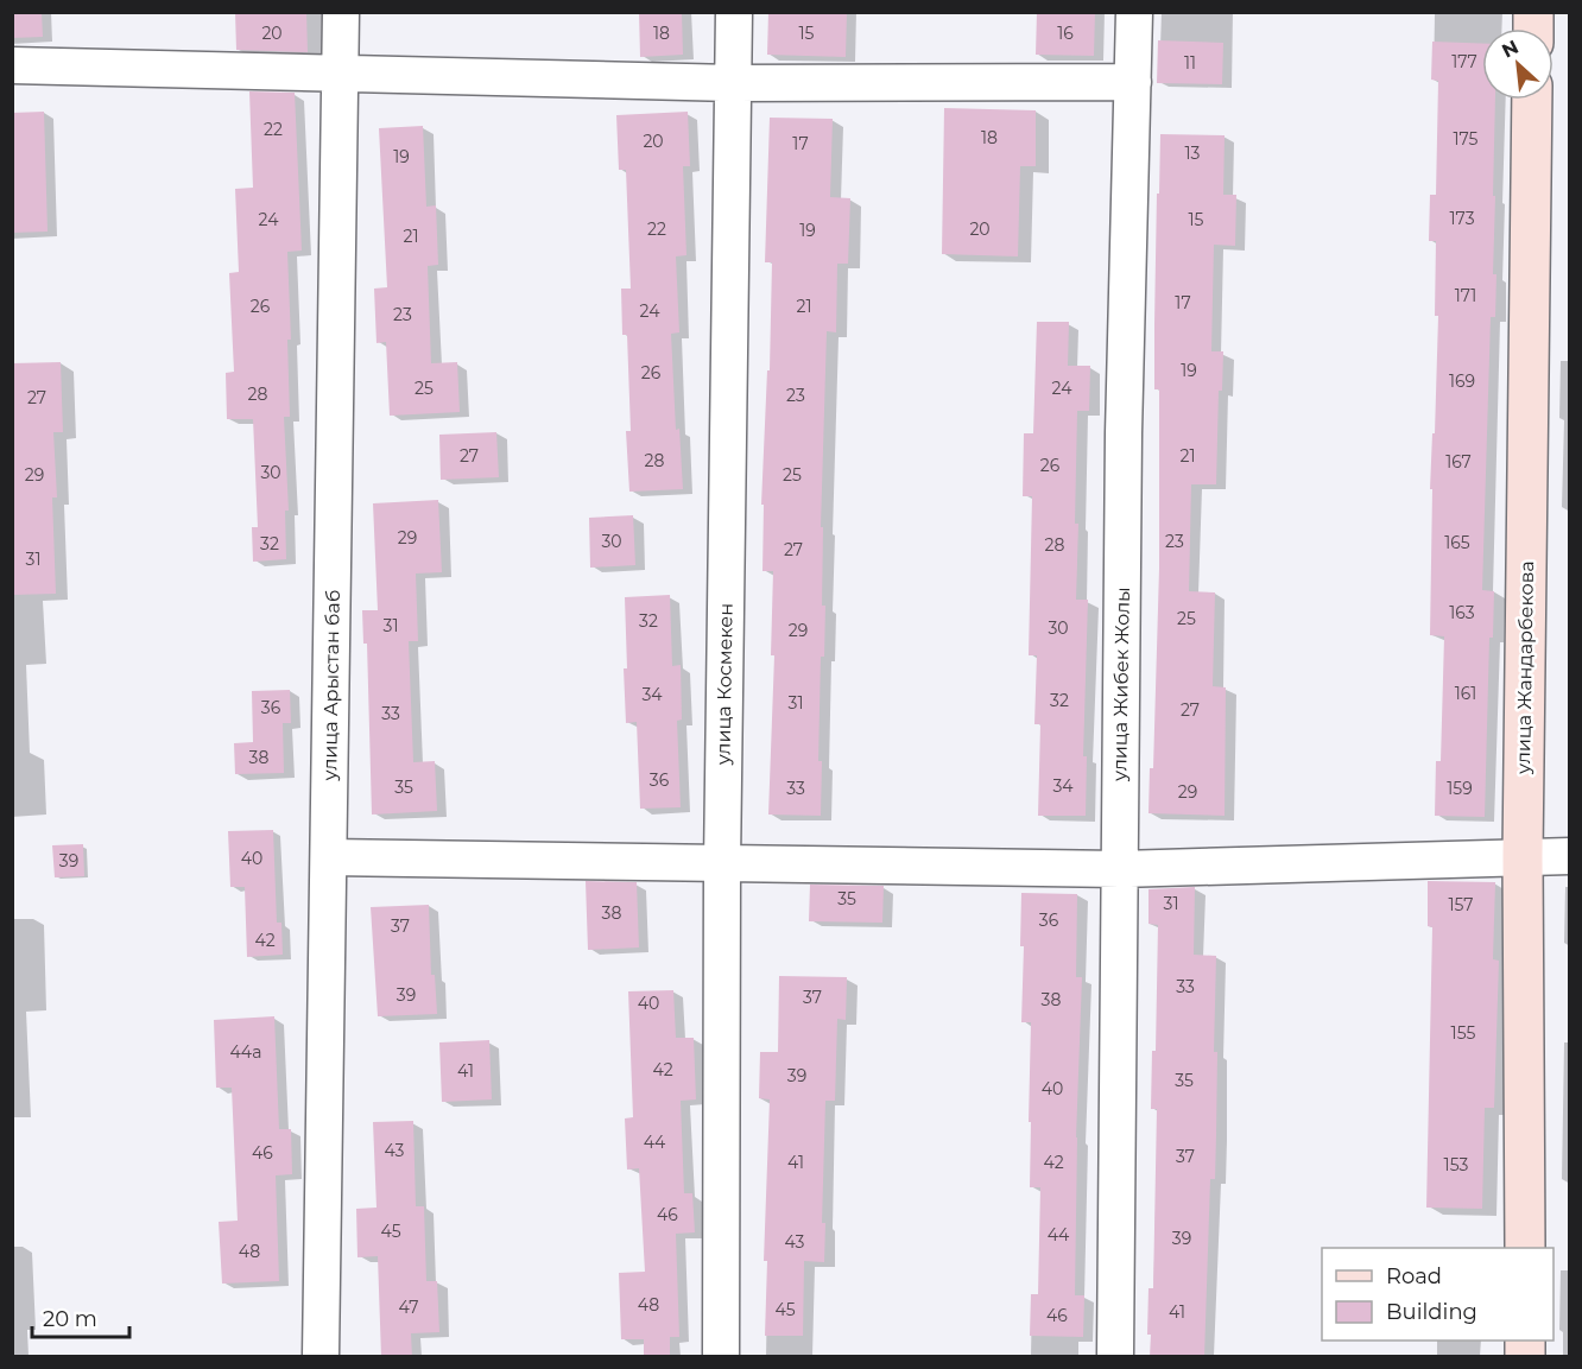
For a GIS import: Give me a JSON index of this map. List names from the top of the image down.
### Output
{
  "streets": {
    "street": [
      "улица Жандарбекова",
      "улица Космекен",
      "улица Жибек Жолы",
      "улица Арыстан баб"
    ]
  },
  "house_numbers": [
    "20",
    "18",
    "15",
    "16",
    "177",
    "11",
    "22",
    "18",
    "175",
    "20",
    "17",
    "13",
    "19",
    "173",
    "24",
    "15",
    "22",
    "20",
    "19",
    "21",
    "171",
    "17",
    "26",
    "21",
    "24",
    "23",
    "19",
    "26",
    "169",
    "25",
    "24",
    "28",
    "23",
    "27",
    "27",
    "21",
    "28",
    "167",
    "26",
    "30",
    "29",
    "25",
    "29",
    "30",
    "23",
    "165",
    "32",
    "28",
    "27",
    "31",
    "163",
    "25",
    "32",
    "31",
    "30",
    "29",
    "161",
    "34",
    "32",
    "31",
    "36",
    "27",
    "33",
    "38",
    "36",
    "34",
    "35",
    "33",
    "159",
    "29",
    "40",
    "39",
    "35",
    "31",
    "157",
    "38",
    "36",
    "37",
    "42",
    "33",
    "39",
    "37",
    "38",
    "40",
    "155",
    "44а",
    "42",
    "41",
    "39",
    "35",
    "40",
    "44",
    "43",
    "46",
    "37",
    "41",
    "42",
    "153",
    "46",
    "45",
    "44",
    "39",
    "43",
    "48",
    "48",
    "47",
    "45",
    "41",
    "46"
  ],
  "legend": ["Road", "Building"],
  "scale_bar": "20 m",
  "north": "top left"
}
